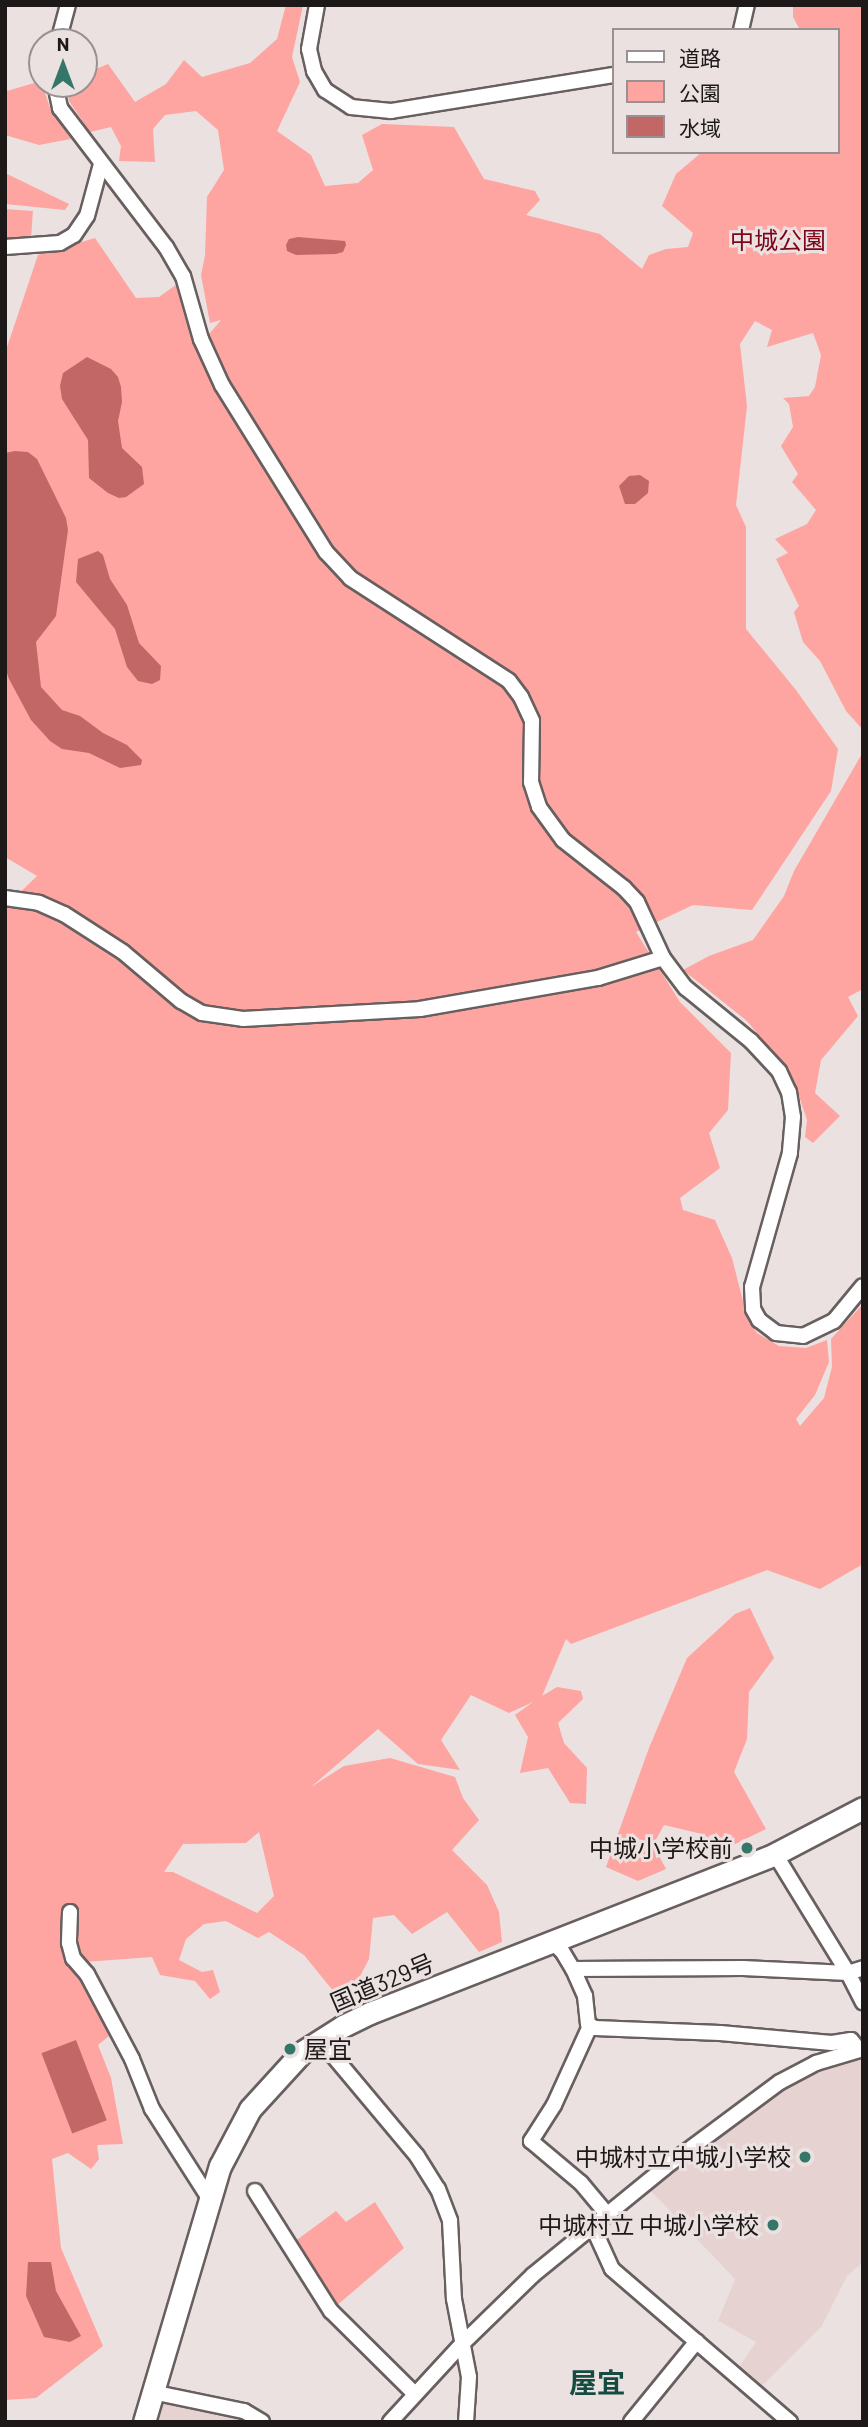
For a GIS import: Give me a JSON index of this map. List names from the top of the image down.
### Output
{
  "streets": {
    "highway": ["国道329号"]
  },
  "districts": ["屋宜"],
  "parks": ["中城公園"],
  "places": [
    "中城小学校前",
    "屋宜",
    "中城村立中城小学校",
    "中城村立 中城小学校"
  ],
  "legend": ["道路", "公園", "水域"],
  "north": "top"
}
